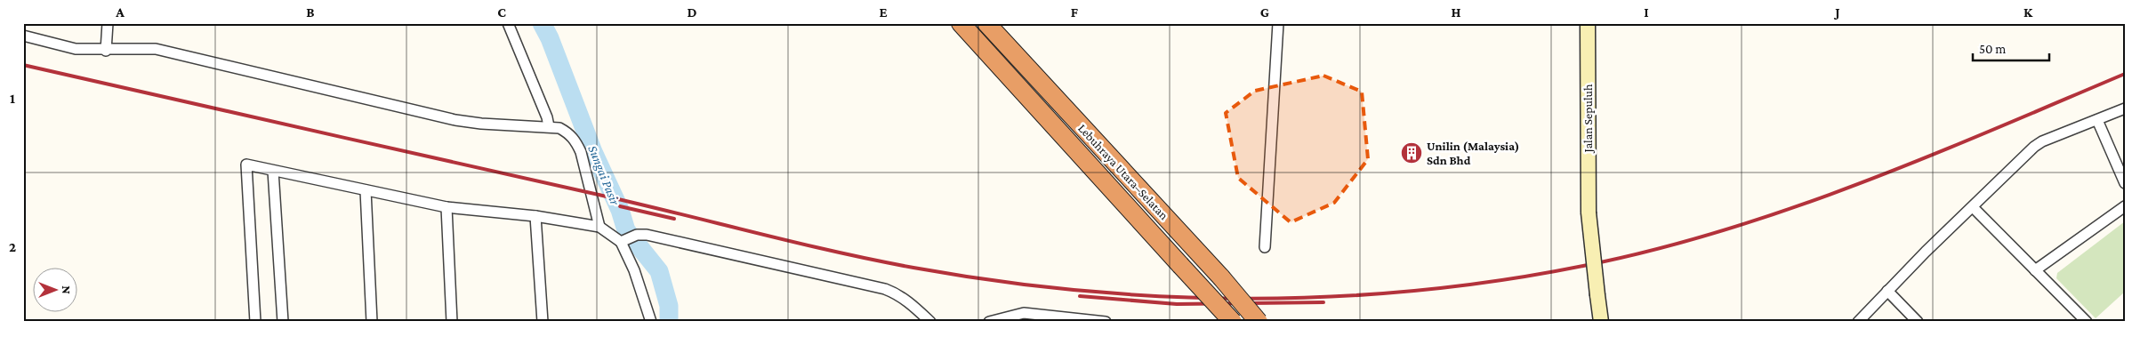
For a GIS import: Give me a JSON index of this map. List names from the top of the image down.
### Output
{
  "streets": {
    "highway": ["Lebuhraya Utara–Selatan"],
    "main road": ["Jalan Sepuluh"]
  },
  "water": ["Sungai Pasir"],
  "places": {
    "building": ["Unilin (Malaysia) Sdn Bhd"]
  },
  "scale_bar": "50 m",
  "north": "right",
  "grid": {
    "columns": [
      "A",
      "B",
      "C",
      "D",
      "E",
      "F",
      "G",
      "H",
      "I",
      "J",
      "K"
    ],
    "rows": ["1", "2"]
  }
}
